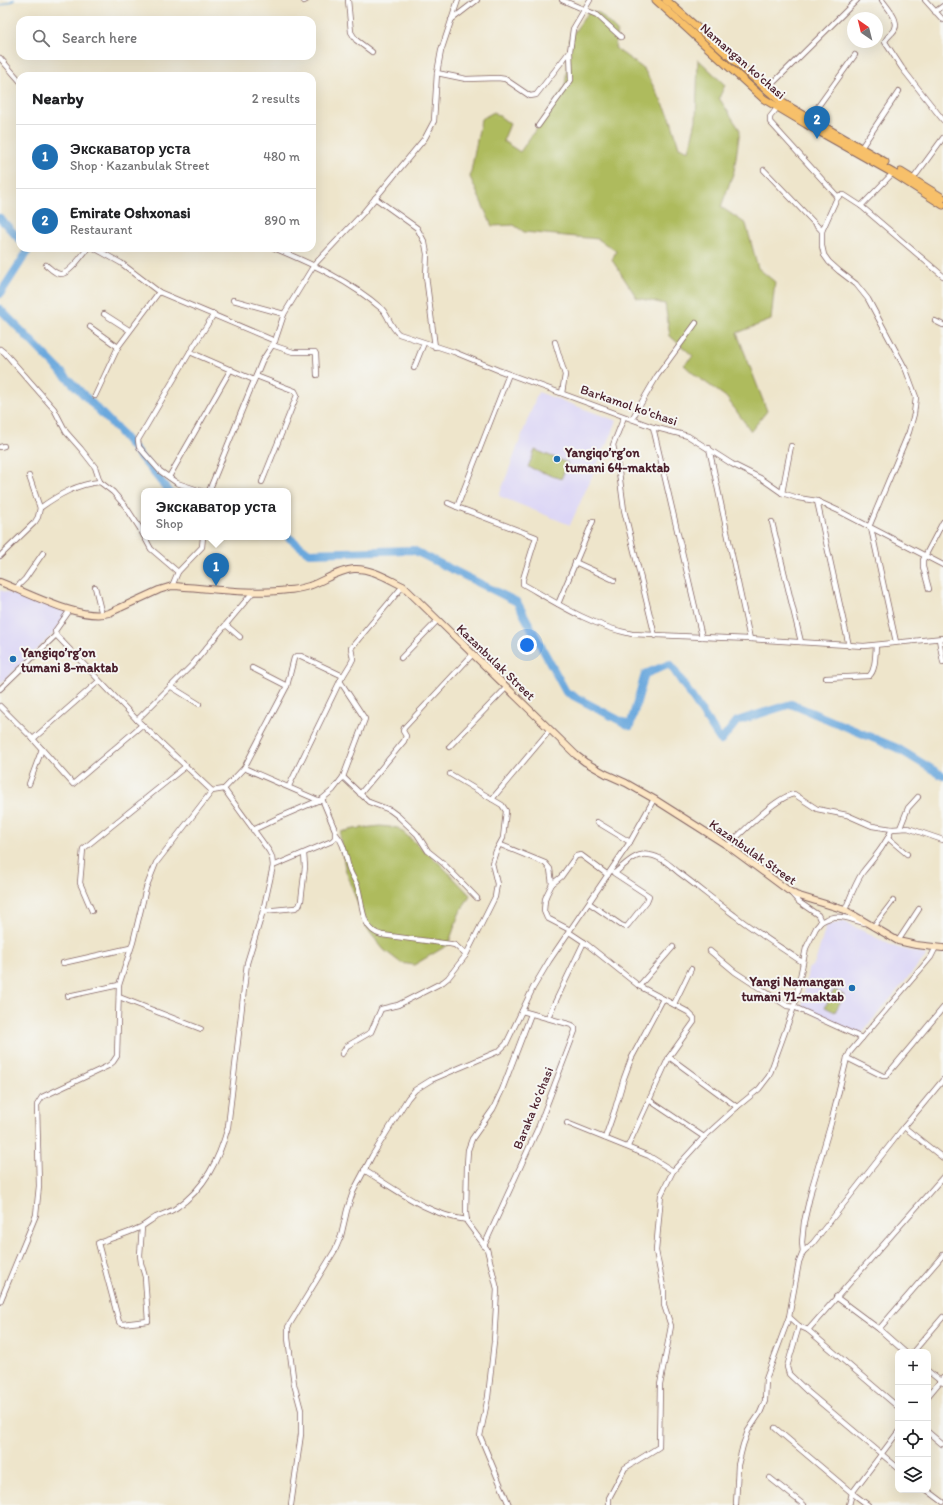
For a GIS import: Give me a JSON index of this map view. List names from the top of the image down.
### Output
{
  "streets": {
    "main road": ["Namangan ko'chasi", "Kazanbulak Street"],
    "street": ["Barkamol ko'chasi", "Baraka koʻchasi"]
  },
  "places": ["Yangiqo’rg’on tumani 64-maktab", "Yangiqo’rg’on tumani 8-maktab", "Yangi Namangan tumani 71-maktab"],
  "north": "top left",
  "page": {
    "search": "Search here",
    "heading": ["Nearby", "2 results"],
    "pins": ["2", "1"],
    "list": [
      {
        "mark": "1",
        "name": "Экскаватор уста",
        "note": "Shop · Kazanbulak Street",
        "value": "480 m"
      },
      {
        "mark": "2",
        "name": "Emirate Oshxonasi",
        "note": "Restaurant",
        "value": "890 m"
      }
    ],
    "popup": ["Экскаватор уста", "Shop"],
    "map_buttons": ["+", "−"]
  }
}
